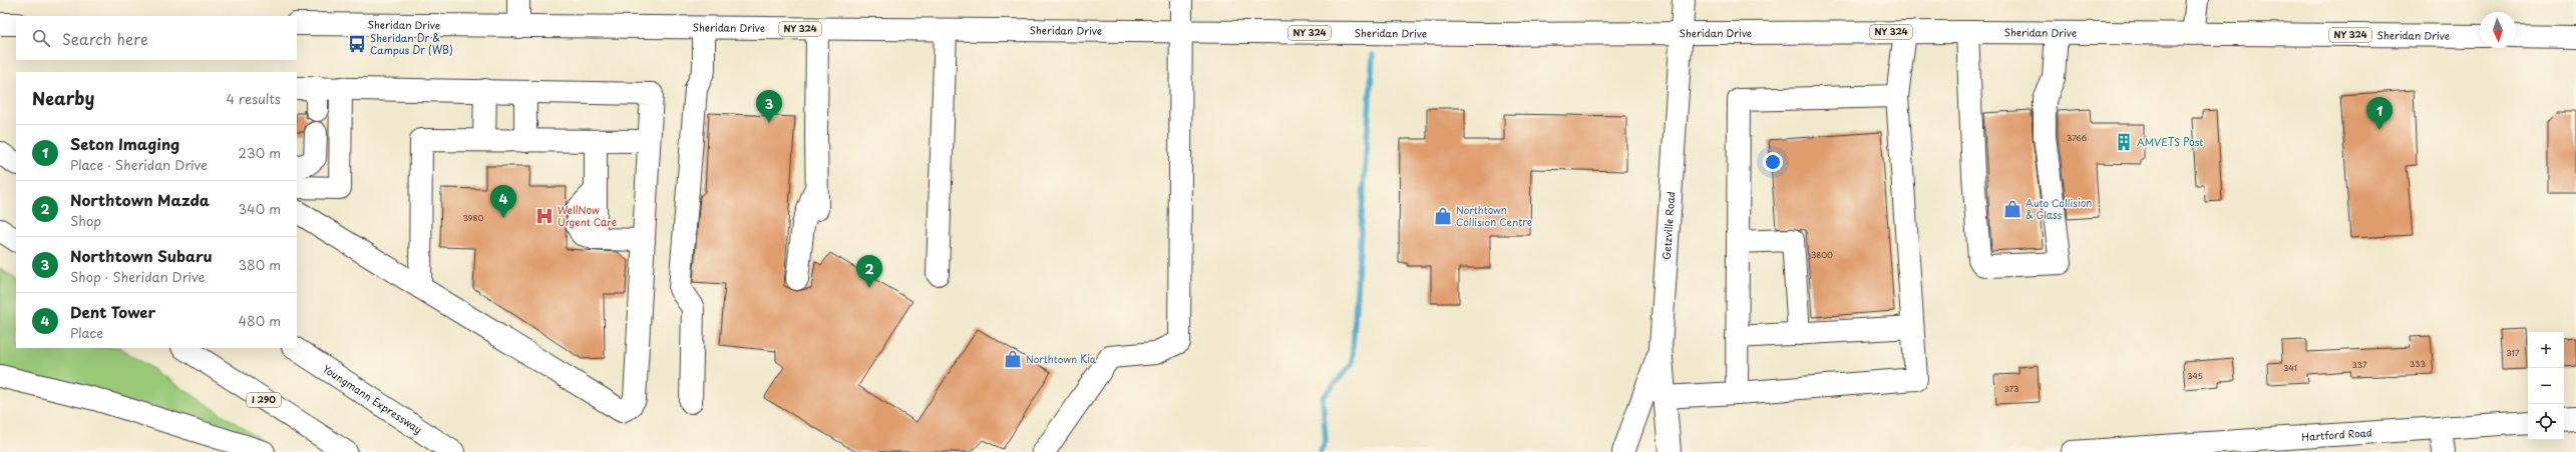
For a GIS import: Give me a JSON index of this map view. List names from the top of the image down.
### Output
{
  "streets": {
    "main road": [
      "Sheridan Drive",
      "NY 324",
      "Getzville Road",
      "I 290",
      "Youngmann Expressway",
      "Hartford Road"
    ]
  },
  "crossings": [
    ["Sheridan Drive", "Getzville Road"]
  ],
  "places": {
    "bus stop": ["Sheridan Dr & Campus Dr (WB)"],
    "building": ["AMVETS Post"],
    "shop": ["Auto Collision & Glass", "Northtown Collision Centre", "Northtown Kia"],
    "hospital": ["WellNow Urgent Care"]
  },
  "house_numbers": [
    "3766",
    "3980",
    "3800",
    "317",
    "333",
    "337",
    "341",
    "345",
    "373"
  ],
  "north": "bottom",
  "page": {
    "search": "Search here",
    "heading": ["Nearby", "4 results"],
    "pins": [
      "3",
      "1",
      "4",
      "2"
    ],
    "list": [
      {
        "mark": "1",
        "name": "Seton Imaging",
        "note": "Place · Sheridan Drive",
        "value": "230 m"
      },
      {
        "mark": "2",
        "name": "Northtown Mazda",
        "note": "Shop",
        "value": "340 m"
      },
      {
        "mark": "3",
        "name": "Northtown Subaru",
        "note": "Shop · Sheridan Drive",
        "value": "380 m"
      },
      {
        "mark": "4",
        "name": "Dent Tower",
        "note": "Place",
        "value": "480 m"
      }
    ],
    "map_buttons": ["+", "−"]
  }
}
